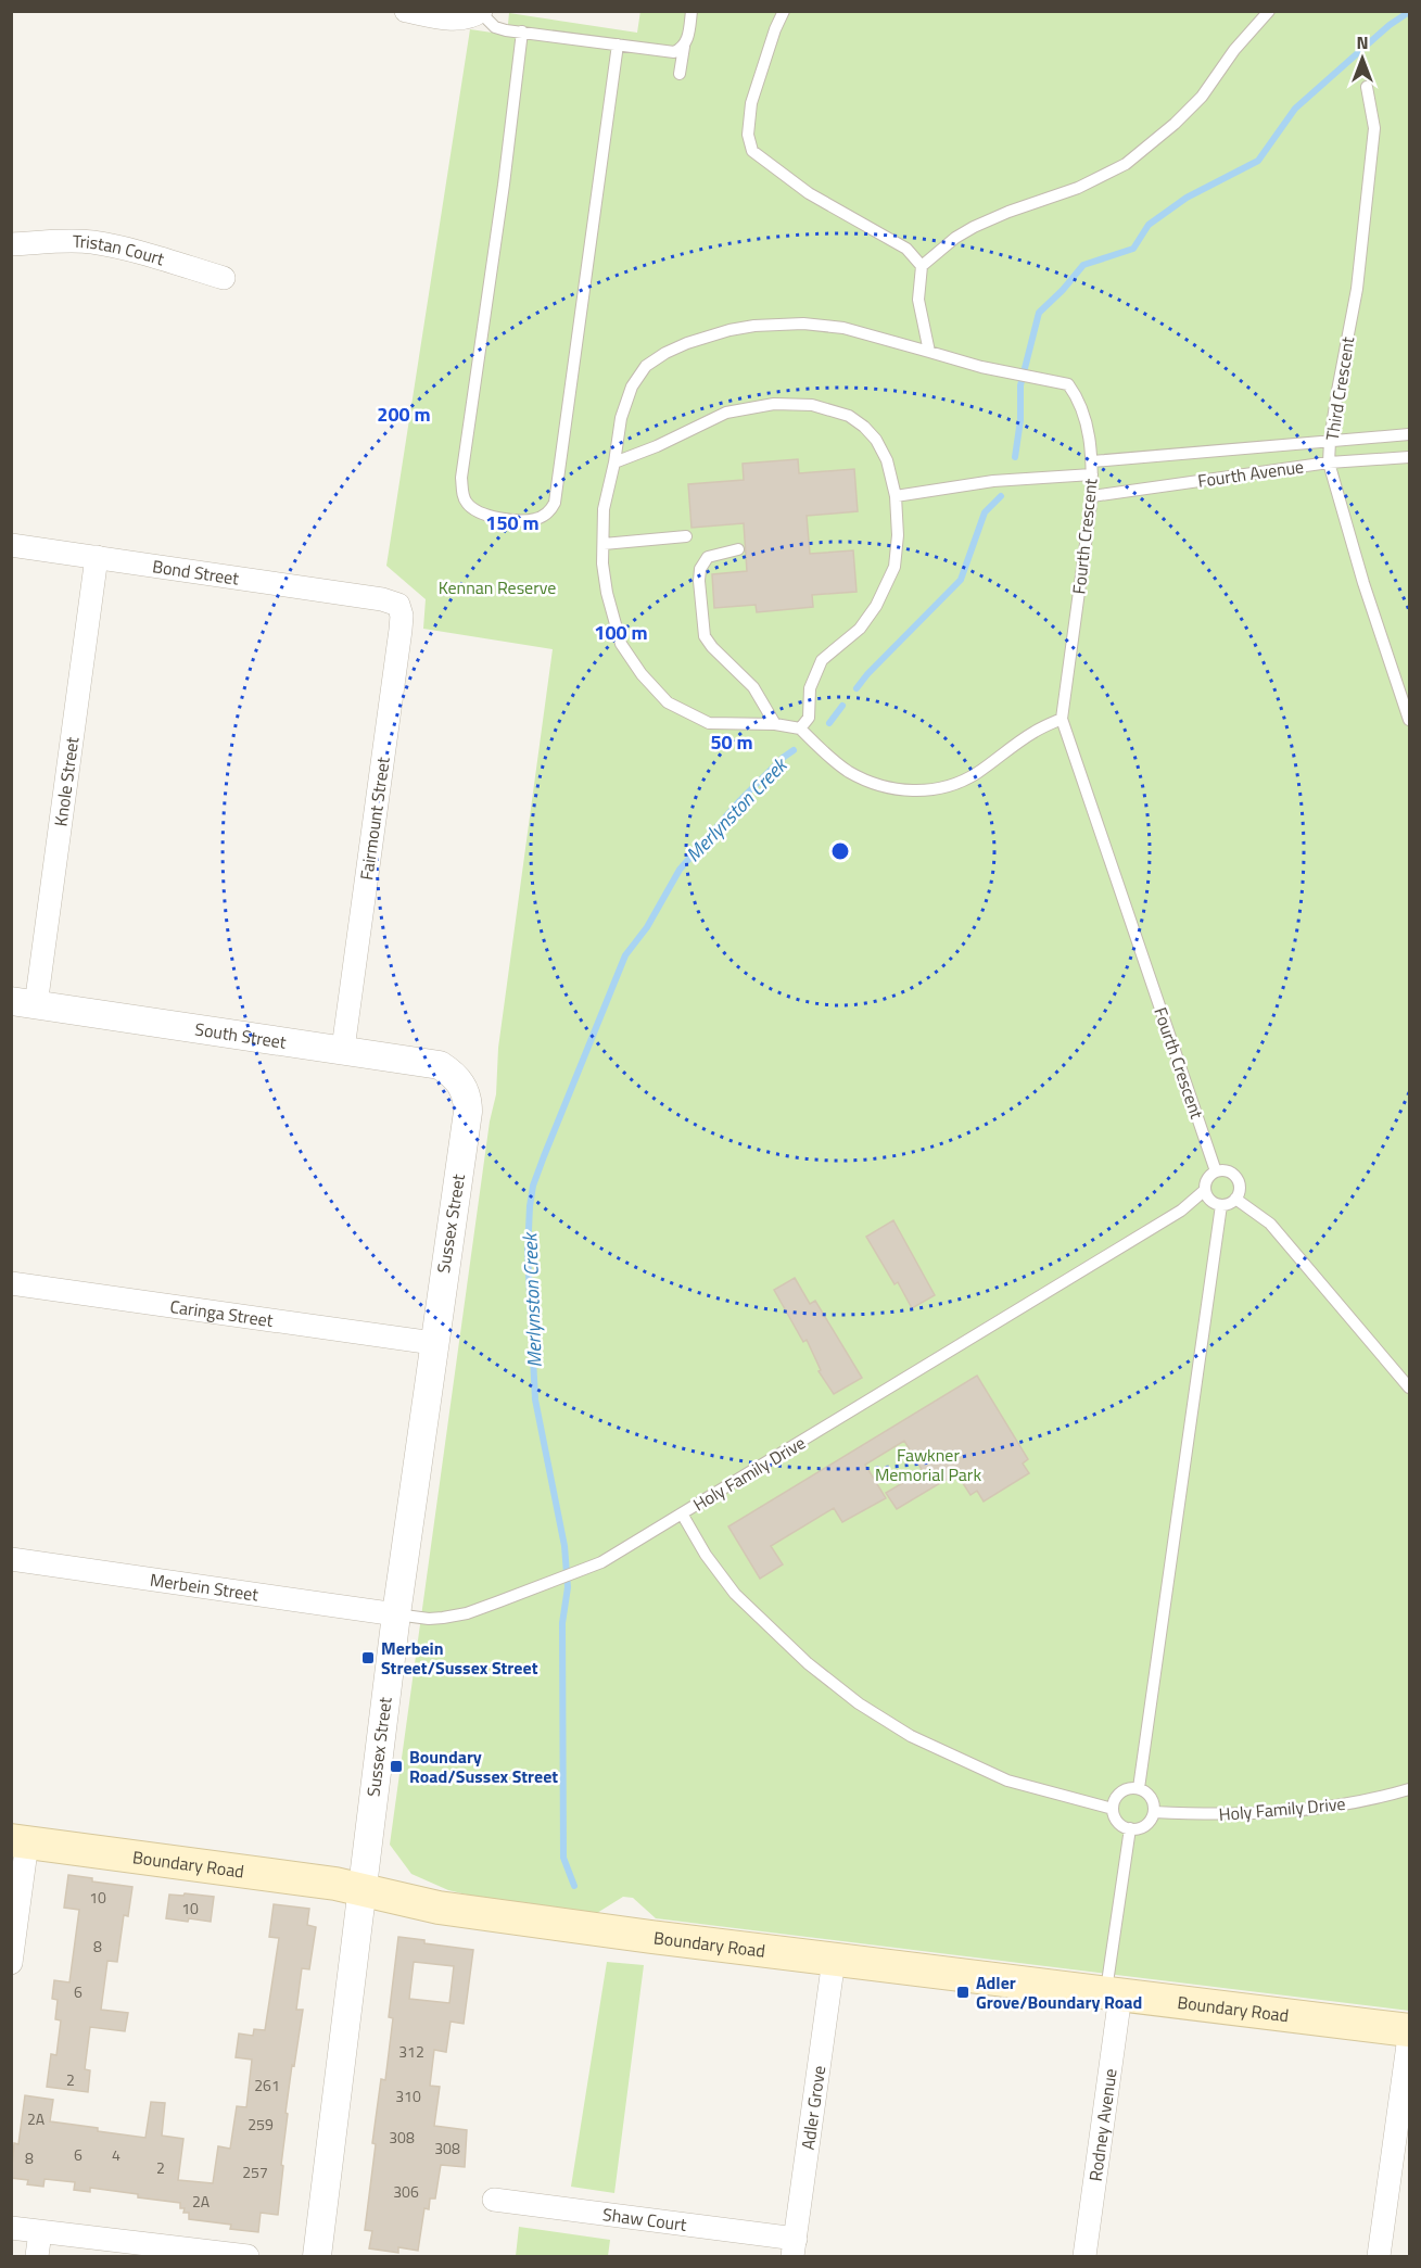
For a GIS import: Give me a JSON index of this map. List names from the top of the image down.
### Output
{
  "streets": {
    "main road": ["Boundary Road"],
    "street": [
      "Tristan Court",
      "Bond Street",
      "Knole Street",
      "Fairmount Street",
      "South Street",
      "Sussex Street",
      "Caringa Street",
      "Merbein Street",
      "Adler Grove",
      "Rodney Avenue",
      "Shaw Court"
    ],
    "lane": [
      "Third Crescent",
      "Fourth Avenue",
      "Fourth Crescent",
      "Holy Family Drive"
    ]
  },
  "crossings": [
    ["Third Crescent", "Fourth Avenue"],
    ["Fourth Avenue", "Fourth Crescent"],
    ["Fourth Crescent", "Holy Family Drive"],
    ["Bond Street", "Knole Street"],
    ["Bond Street", "Fairmount Street"],
    ["Knole Street", "South Street"],
    ["Fairmount Street", "South Street"],
    ["South Street", "Sussex Street"],
    ["Sussex Street", "Caringa Street"],
    ["Sussex Street", "Merbein Street"],
    ["Sussex Street", "Boundary Road"],
    ["Boundary Road", "Adler Grove"],
    ["Boundary Road", "Rodney Avenue"],
    ["Adler Grove", "Shaw Court"]
  ],
  "water": ["Merlynston Creek"],
  "parks": ["Kennan Reserve", "Fawkner Memorial Park"],
  "places": {
    "transit": ["Merbein Street/Sussex Street", "Boundary Road/Sussex Street", "Adler Grove/Boundary Road"]
  },
  "house_numbers": [
    "10",
    "10",
    "8",
    "6",
    "312",
    "2",
    "261",
    "310",
    "2A",
    "259",
    "308",
    "308",
    "6",
    "4",
    "8",
    "2",
    "257",
    "306",
    "2A"
  ],
  "north": "top",
  "rings": [
    "200 m",
    "150 m",
    "100 m",
    "50 m"
  ]
}
